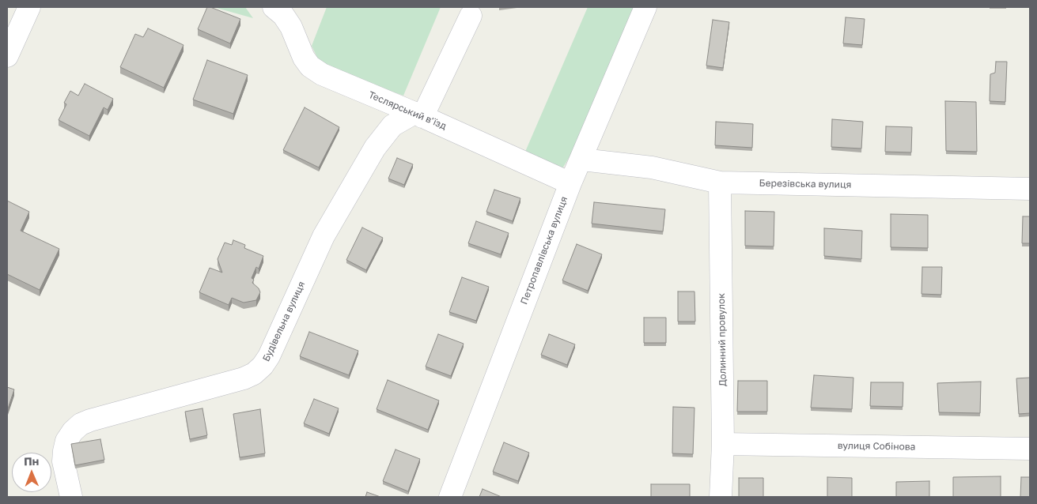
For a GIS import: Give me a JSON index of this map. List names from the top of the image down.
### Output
{
  "streets": {
    "street": [
      "Теслярський в'їзд",
      "Березівська вулиця",
      "Петропавлівська вулиця",
      "Будівельна вулиця",
      "Долинний провулок",
      "вулиця Собінова"
    ]
  },
  "crossings": [
    ["Теслярський в'їзд", "Петропавлівська вулиця"],
    ["Теслярський в'їзд", "Будівельна вулиця"],
    ["Березівська вулиця", "Петропавлівська вулиця"],
    ["Березівська вулиця", "Долинний провулок"],
    ["Долинний провулок", "вулиця Собінова"]
  ],
  "north": "top"
}
